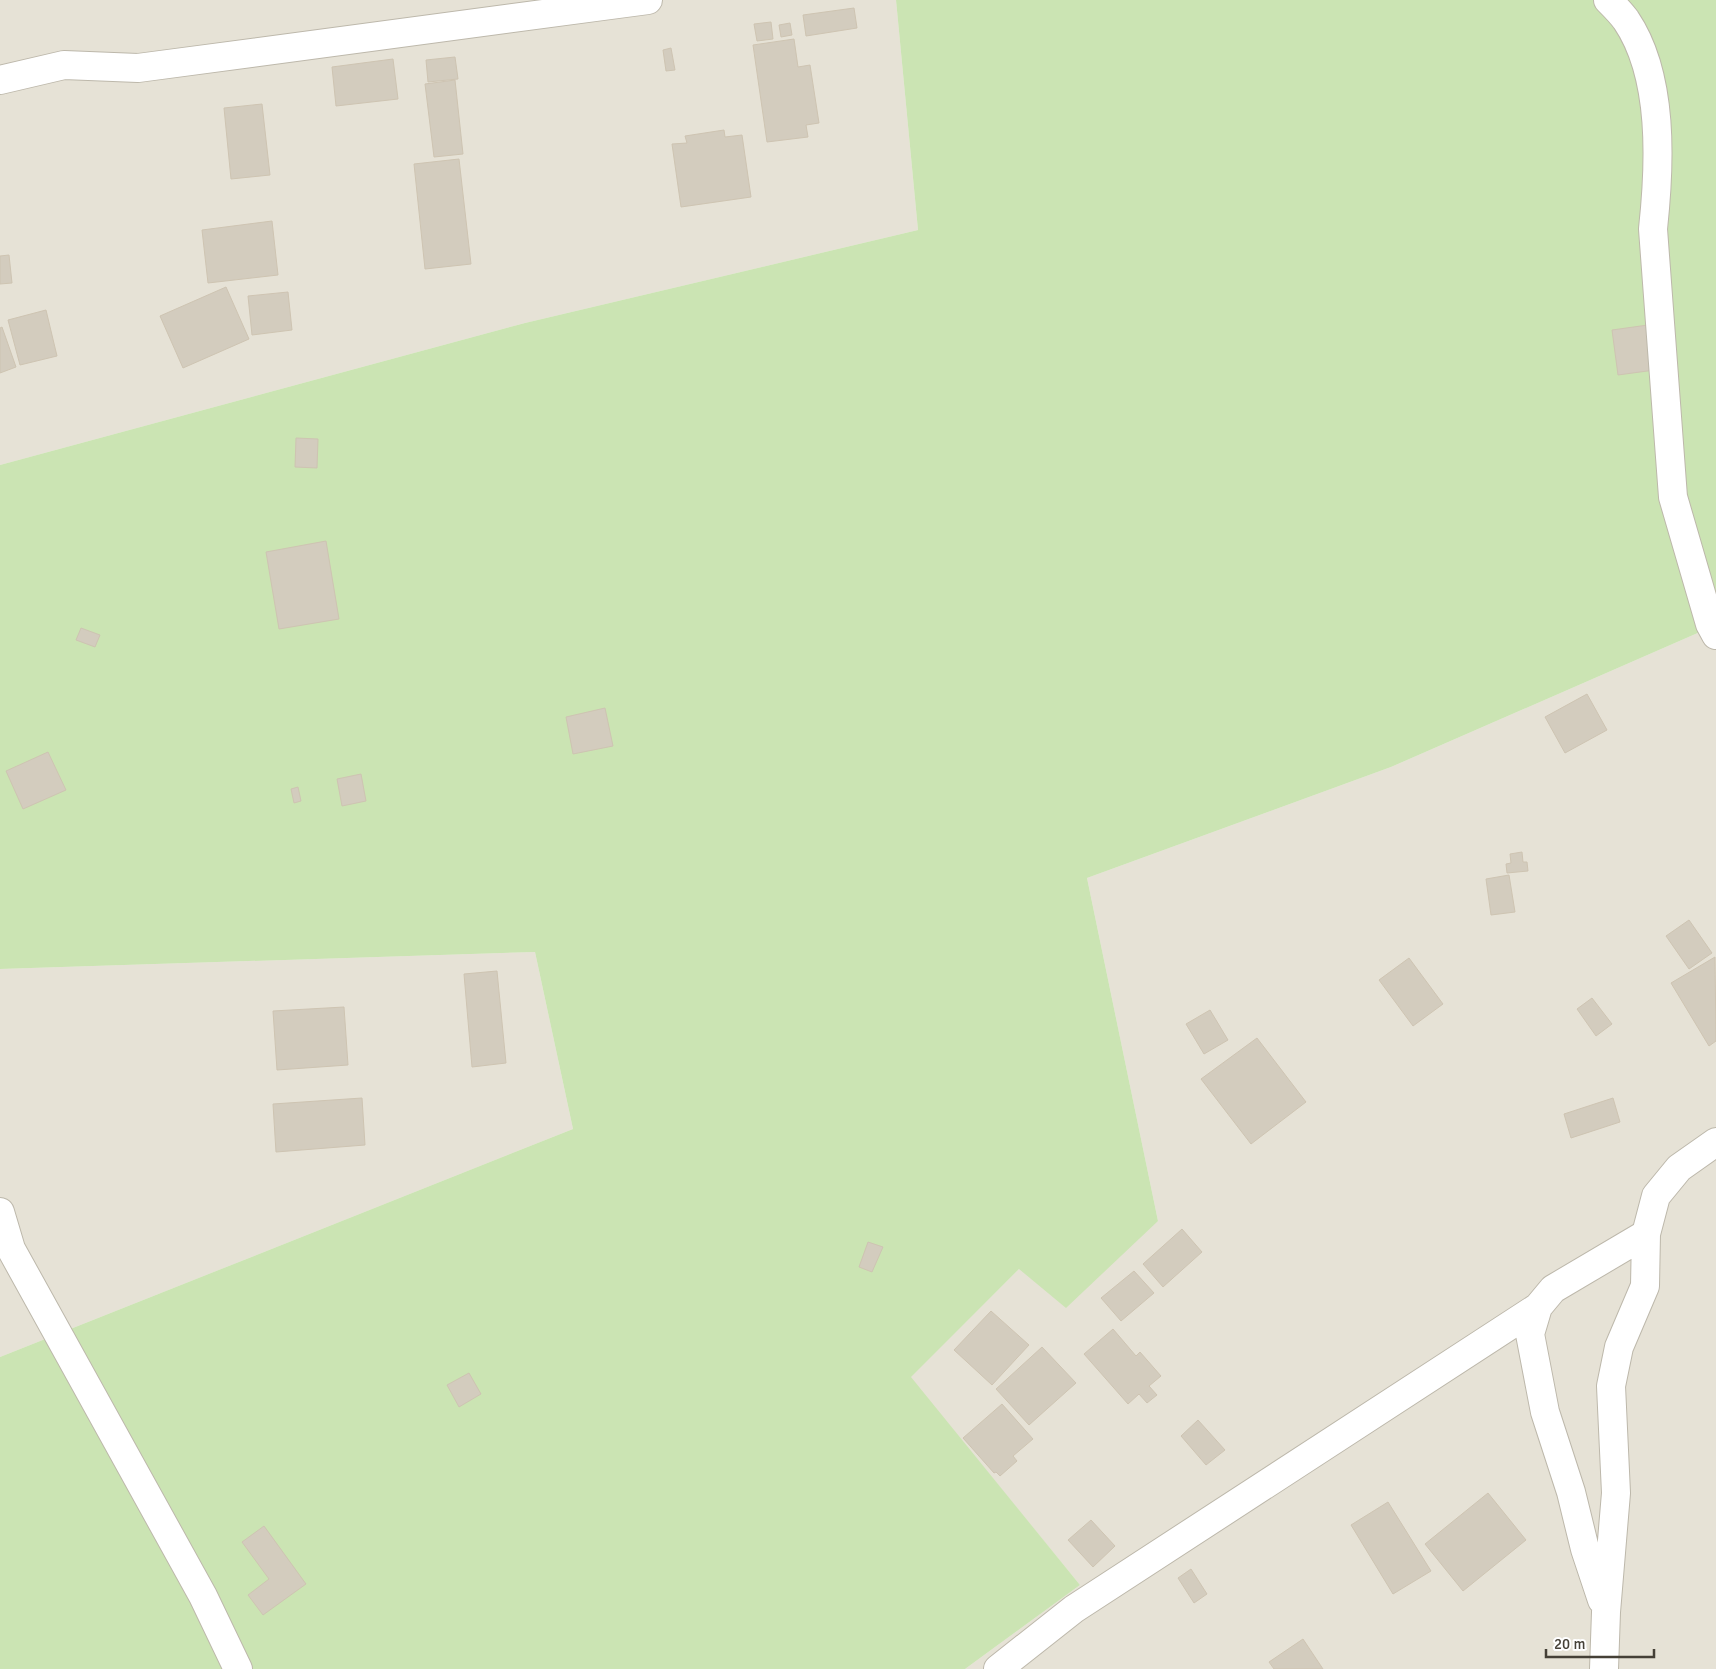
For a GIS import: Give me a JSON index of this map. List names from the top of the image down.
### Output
{
  "scale_bar": "20 m"
}
